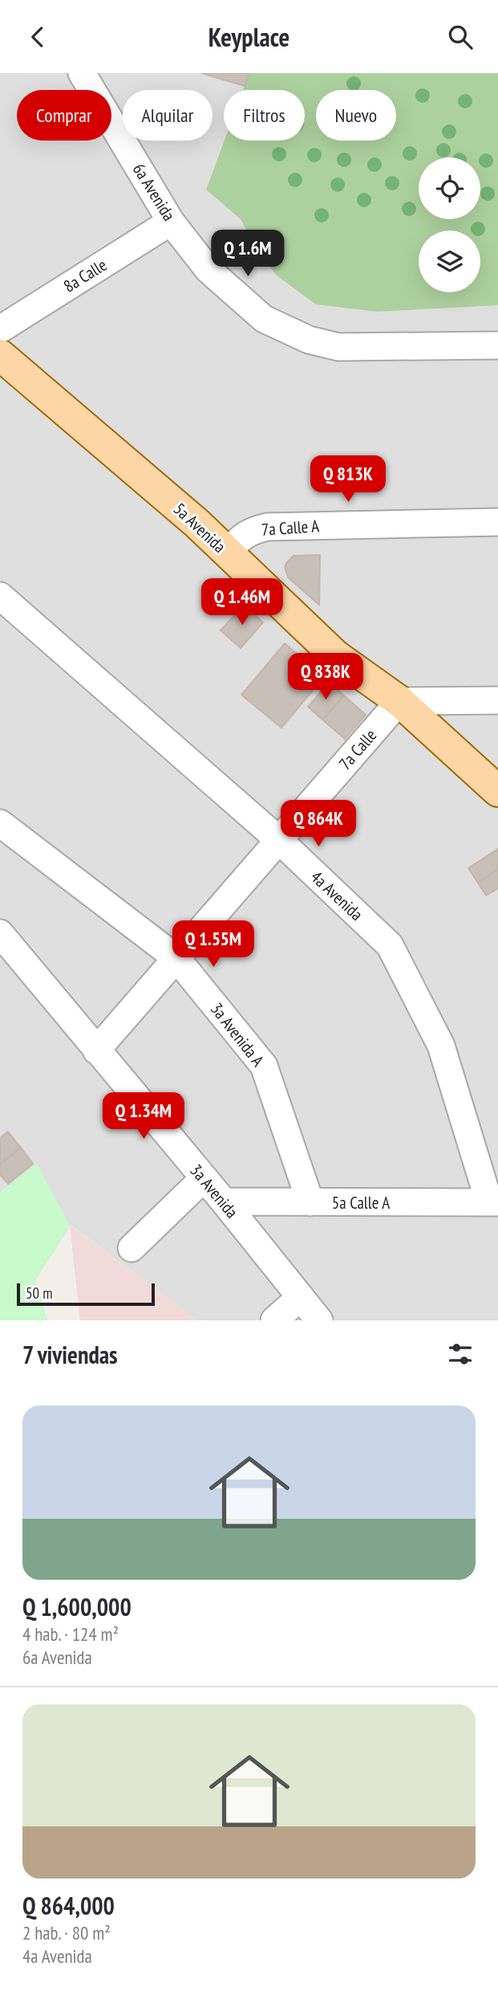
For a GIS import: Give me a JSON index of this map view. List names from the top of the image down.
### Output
{
  "streets": {
    "main road": ["5a Avenida"],
    "street": [
      "6a Avenida",
      "8a Calle",
      "7a Calle A",
      "7a Calle",
      "4a Avenida",
      "3a Avenida A",
      "3a Avenida",
      "5a Calle A"
    ]
  },
  "crossings": [
    ["6a Avenida", "8a Calle"],
    ["5a Avenida", "7a Calle A"],
    ["5a Avenida", "7a Calle"],
    ["7a Calle", "4a Avenida"],
    ["7a Calle", "3a Avenida A"],
    ["7a Calle", "3a Avenida"],
    ["4a Avenida", "5a Calle A"],
    ["3a Avenida A", "5a Calle A"],
    ["3a Avenida", "5a Calle A"]
  ],
  "scale_bar": "50 m",
  "page": {
    "header": "Keyplace",
    "chip": [
      "Comprar",
      "Alquilar",
      "Filtros",
      "Nuevo"
    ],
    "price": [
      "Q 1.6M",
      "Q 813K",
      "Q 1.46M",
      "Q 838K",
      "Q 864K",
      "Q 1.55M",
      "Q 1.34M"
    ],
    "scale": "50 m",
    "heading": "7 viviendas",
    "list": [
      {
        "name": "Q 1,600,000",
        "note": "4 hab. · 124 m² · 6a Avenida"
      },
      {
        "name": "Q 864,000",
        "note": "2 hab. · 80 m² · 4a Avenida"
      }
    ]
  }
}
